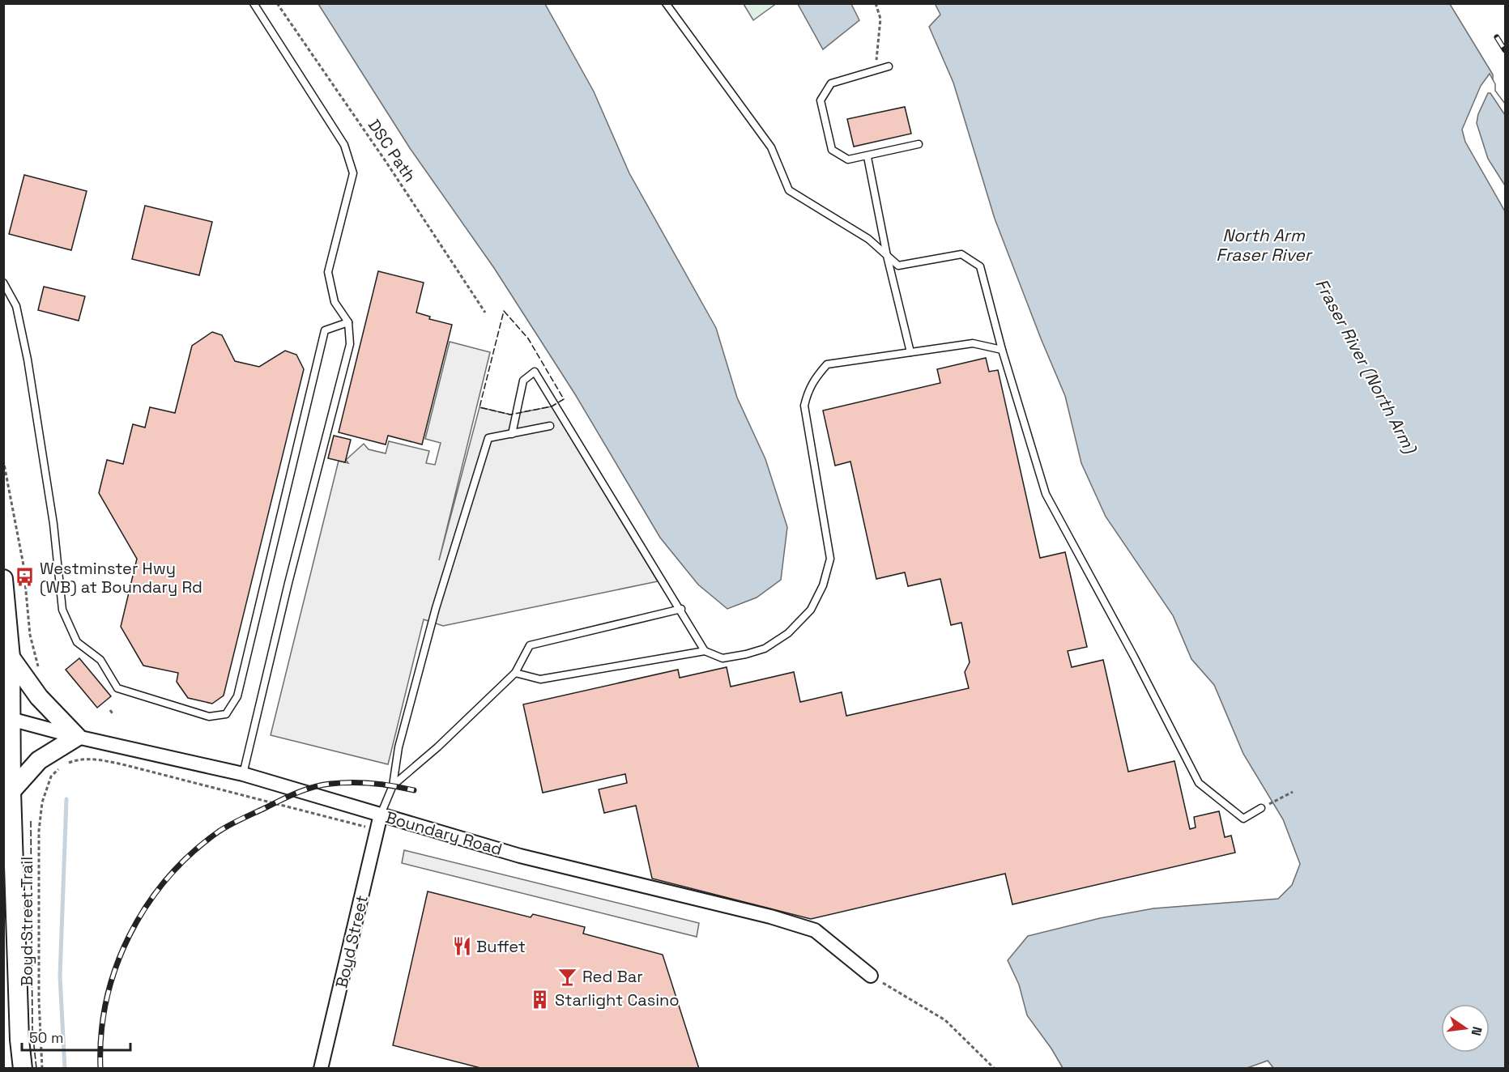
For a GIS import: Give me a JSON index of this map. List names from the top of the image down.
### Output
{
  "streets": {
    "street": ["Boundary Road", "Boyd Street"],
    "path": ["DSC Path", "Boyd Street Trail"]
  },
  "crossings": [
    ["Boundary Road", "Boyd Street"]
  ],
  "water": ["North Arm Fraser River", "Fraser River (North Arm)"],
  "places": {
    "bus stop": ["Westminster Hwy (WB) at Boundary Rd"],
    "restaurant": ["Buffet"],
    "bar": ["Red Bar"],
    "building": ["Starlight Casino"]
  },
  "scale_bar": "50 m",
  "north": "right"
}
